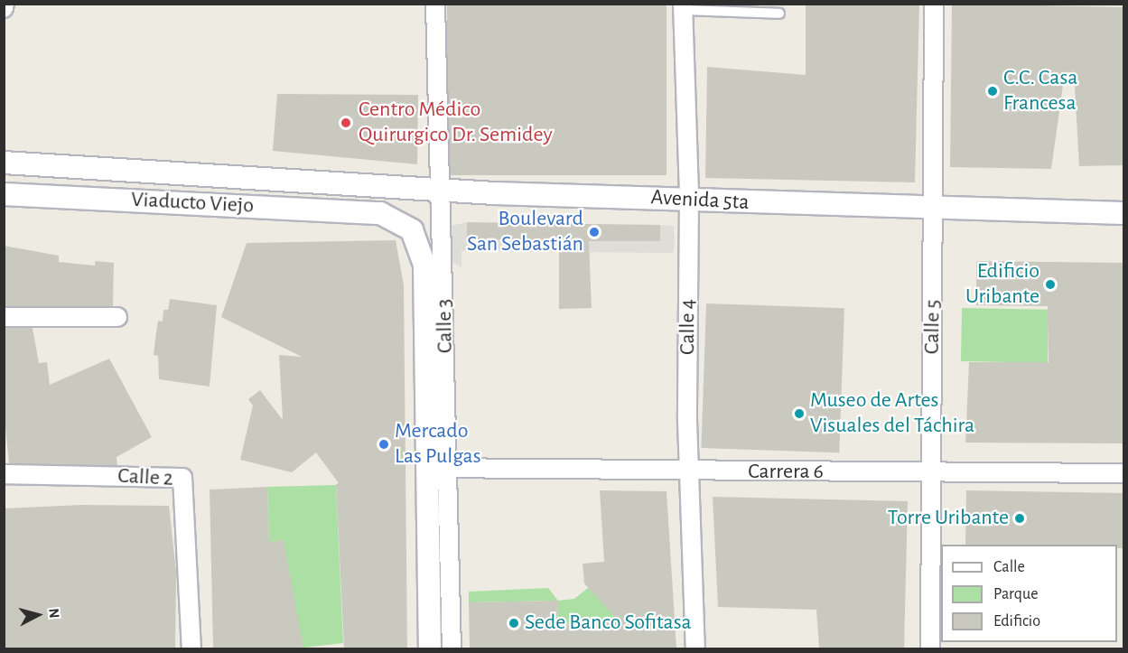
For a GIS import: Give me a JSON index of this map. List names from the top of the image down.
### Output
{
  "streets": {
    "street": [
      "Avenida 5ta",
      "Viaducto Viejo",
      "Calle 3",
      "Calle 4",
      "Calle 5",
      "Carrera 6",
      "Calle 2"
    ]
  },
  "crossings": [
    ["Avenida 5ta", "Viaducto Viejo"],
    ["Avenida 5ta", "Calle 3"],
    ["Avenida 5ta", "Calle 4"],
    ["Avenida 5ta", "Calle 5"],
    ["Viaducto Viejo", "Calle 3"],
    ["Calle 3", "Carrera 6"],
    ["Calle 4", "Carrera 6"],
    ["Calle 5", "Carrera 6"]
  ],
  "places": [
    "C.C. Casa Francesa",
    "Centro Médico Quirurgico Dr. Semidey",
    "Boulevard San Sebastián",
    "Edificio Uribante",
    "Museo de Artes Visuales del Táchira",
    "Mercado Las Pulgas",
    "Torre Uribante",
    "Sede Banco Sofitasa"
  ],
  "legend": ["Calle", "Parque", "Edificio"],
  "north": "right"
}
